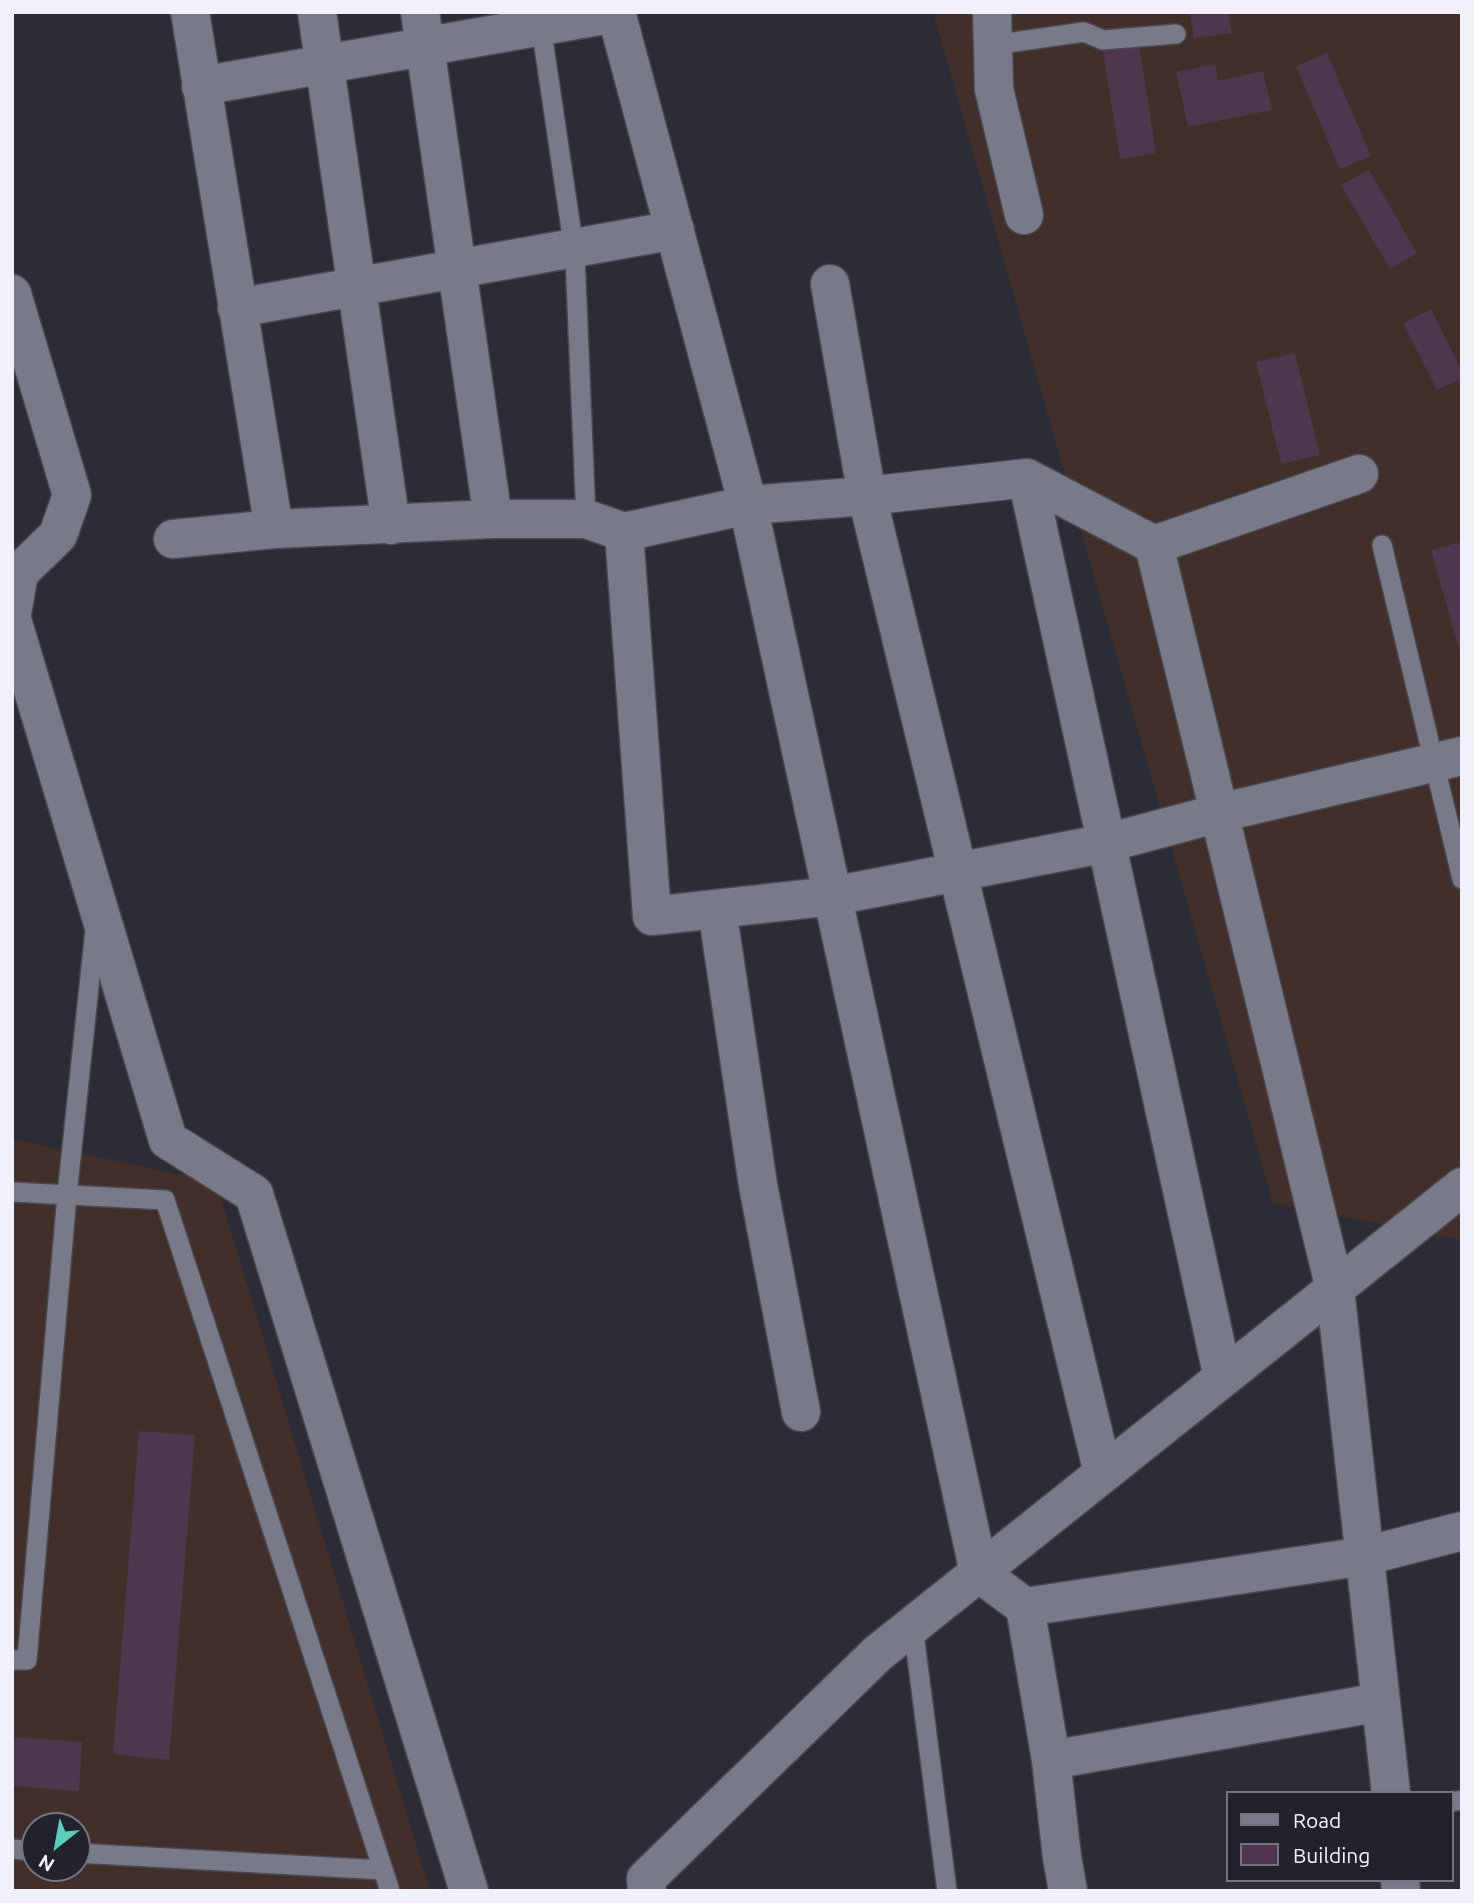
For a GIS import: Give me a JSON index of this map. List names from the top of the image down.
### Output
{
  "legend": ["Road", "Building"],
  "north": "bottom left"
}
